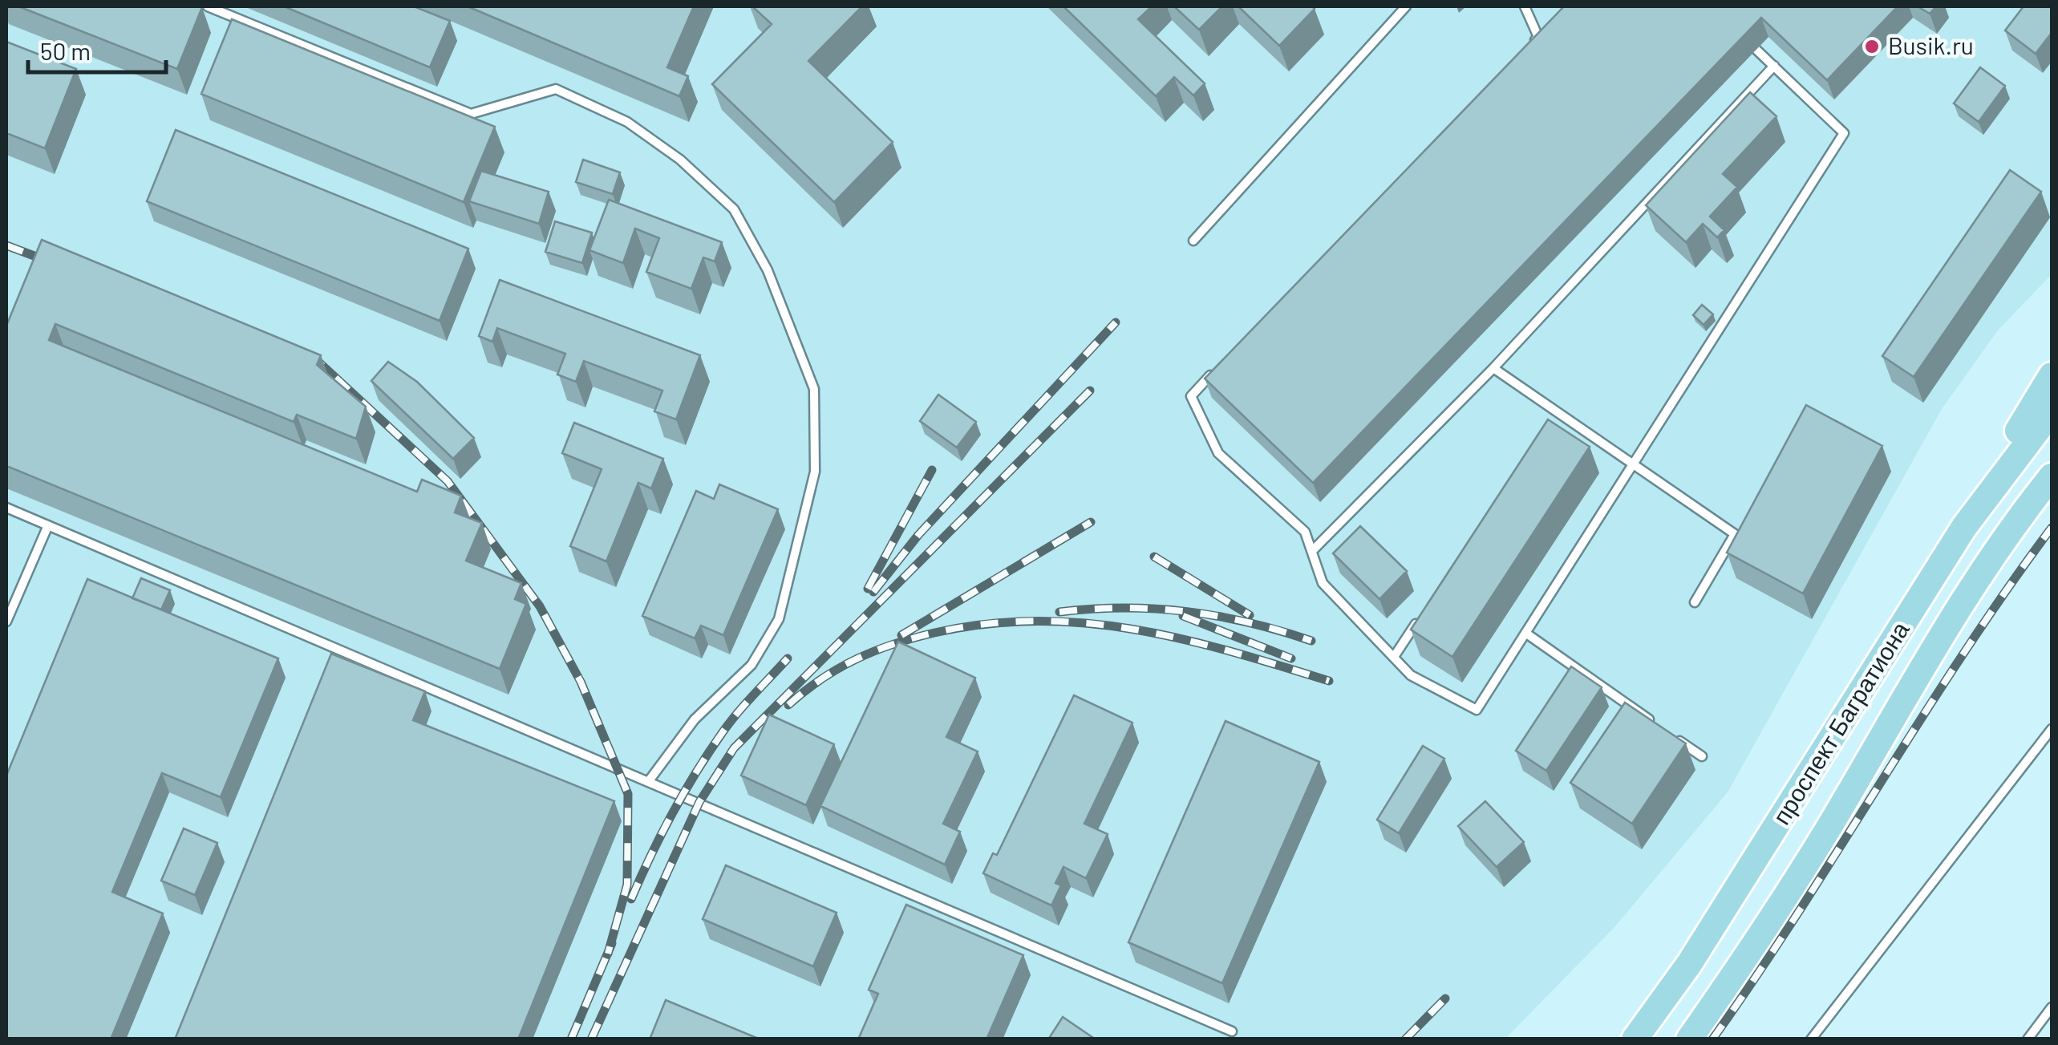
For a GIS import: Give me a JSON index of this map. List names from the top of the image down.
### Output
{
  "streets": {
    "main road": ["проспект Багратиона"]
  },
  "places": ["Busik.ru"],
  "scale_bar": "50 m"
}
